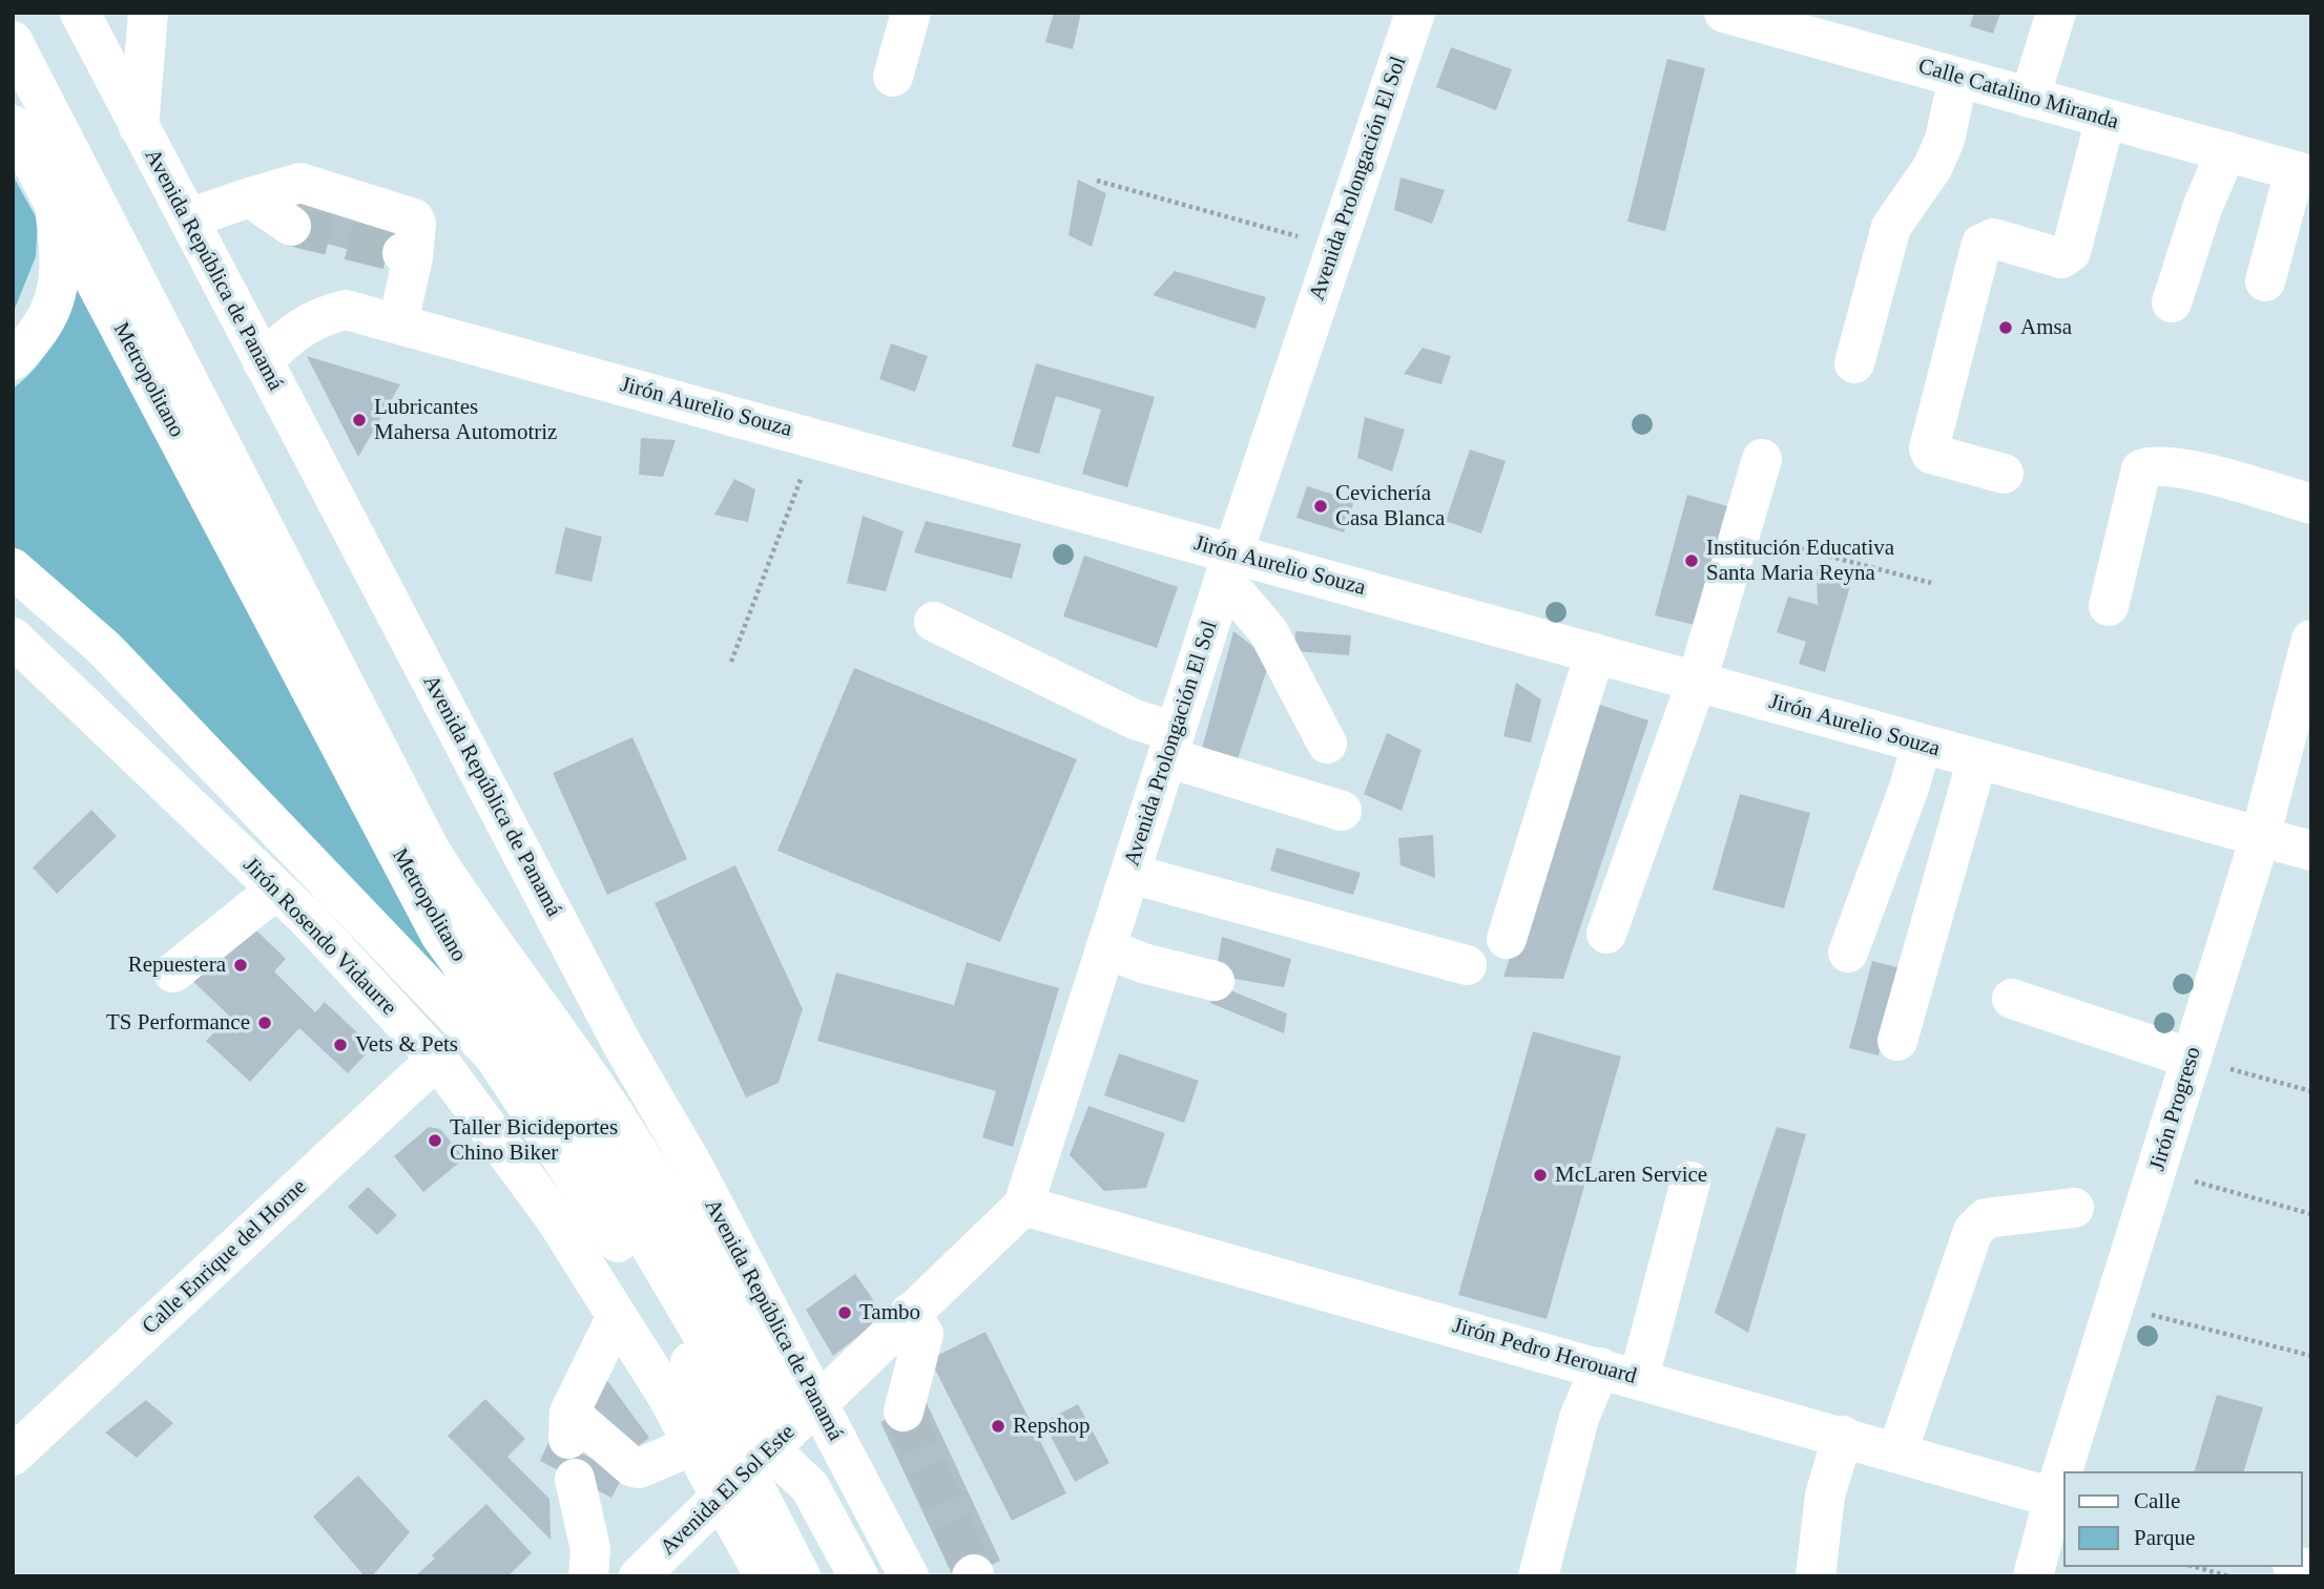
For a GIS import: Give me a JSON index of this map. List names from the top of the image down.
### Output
{
  "streets": {
    "street": [
      "Calle Catalino Miranda",
      "Avenida Prolongación El Sol",
      "Avenida República de Panamá",
      "Metropolitano",
      "Jirón Aurelio Souza",
      "Jirón Rosendo Vidaurre",
      "Jirón Progreso",
      "Calle Enrique del Horne",
      "Jirón Pedro Herouard",
      "Avenida El Sol Este"
    ]
  },
  "crossings": [
    ["Avenida Prolongación El Sol", "Avenida República de Panamá"],
    ["Avenida Prolongación El Sol", "Jirón Aurelio Souza"],
    ["Avenida Prolongación El Sol", "Jirón Pedro Herouard"],
    ["Avenida Prolongación El Sol", "Avenida El Sol Este"],
    ["Avenida República de Panamá", "Metropolitano"],
    ["Avenida República de Panamá", "Jirón Aurelio Souza"],
    ["Avenida República de Panamá", "Jirón Rosendo Vidaurre"],
    ["Avenida República de Panamá", "Avenida El Sol Este"],
    ["Metropolitano", "Jirón Rosendo Vidaurre"],
    ["Metropolitano", "Avenida El Sol Este"],
    ["Jirón Aurelio Souza", "Jirón Progreso"],
    ["Jirón Rosendo Vidaurre", "Calle Enrique del Horne"],
    ["Jirón Rosendo Vidaurre", "Avenida El Sol Este"],
    ["Jirón Progreso", "Jirón Pedro Herouard"]
  ],
  "places": [
    "Amsa",
    "Lubricantes Mahersa Automotriz",
    "Cevichería Casa Blanca",
    "Institución Educativa Santa Maria Reyna",
    "Repuestera",
    "TS Performance",
    "Vets & Pets",
    "Taller Bicideportes Chino Biker",
    "McLaren Service",
    "Tambo",
    "Repshop"
  ],
  "legend": ["Calle", "Parque"]
}
